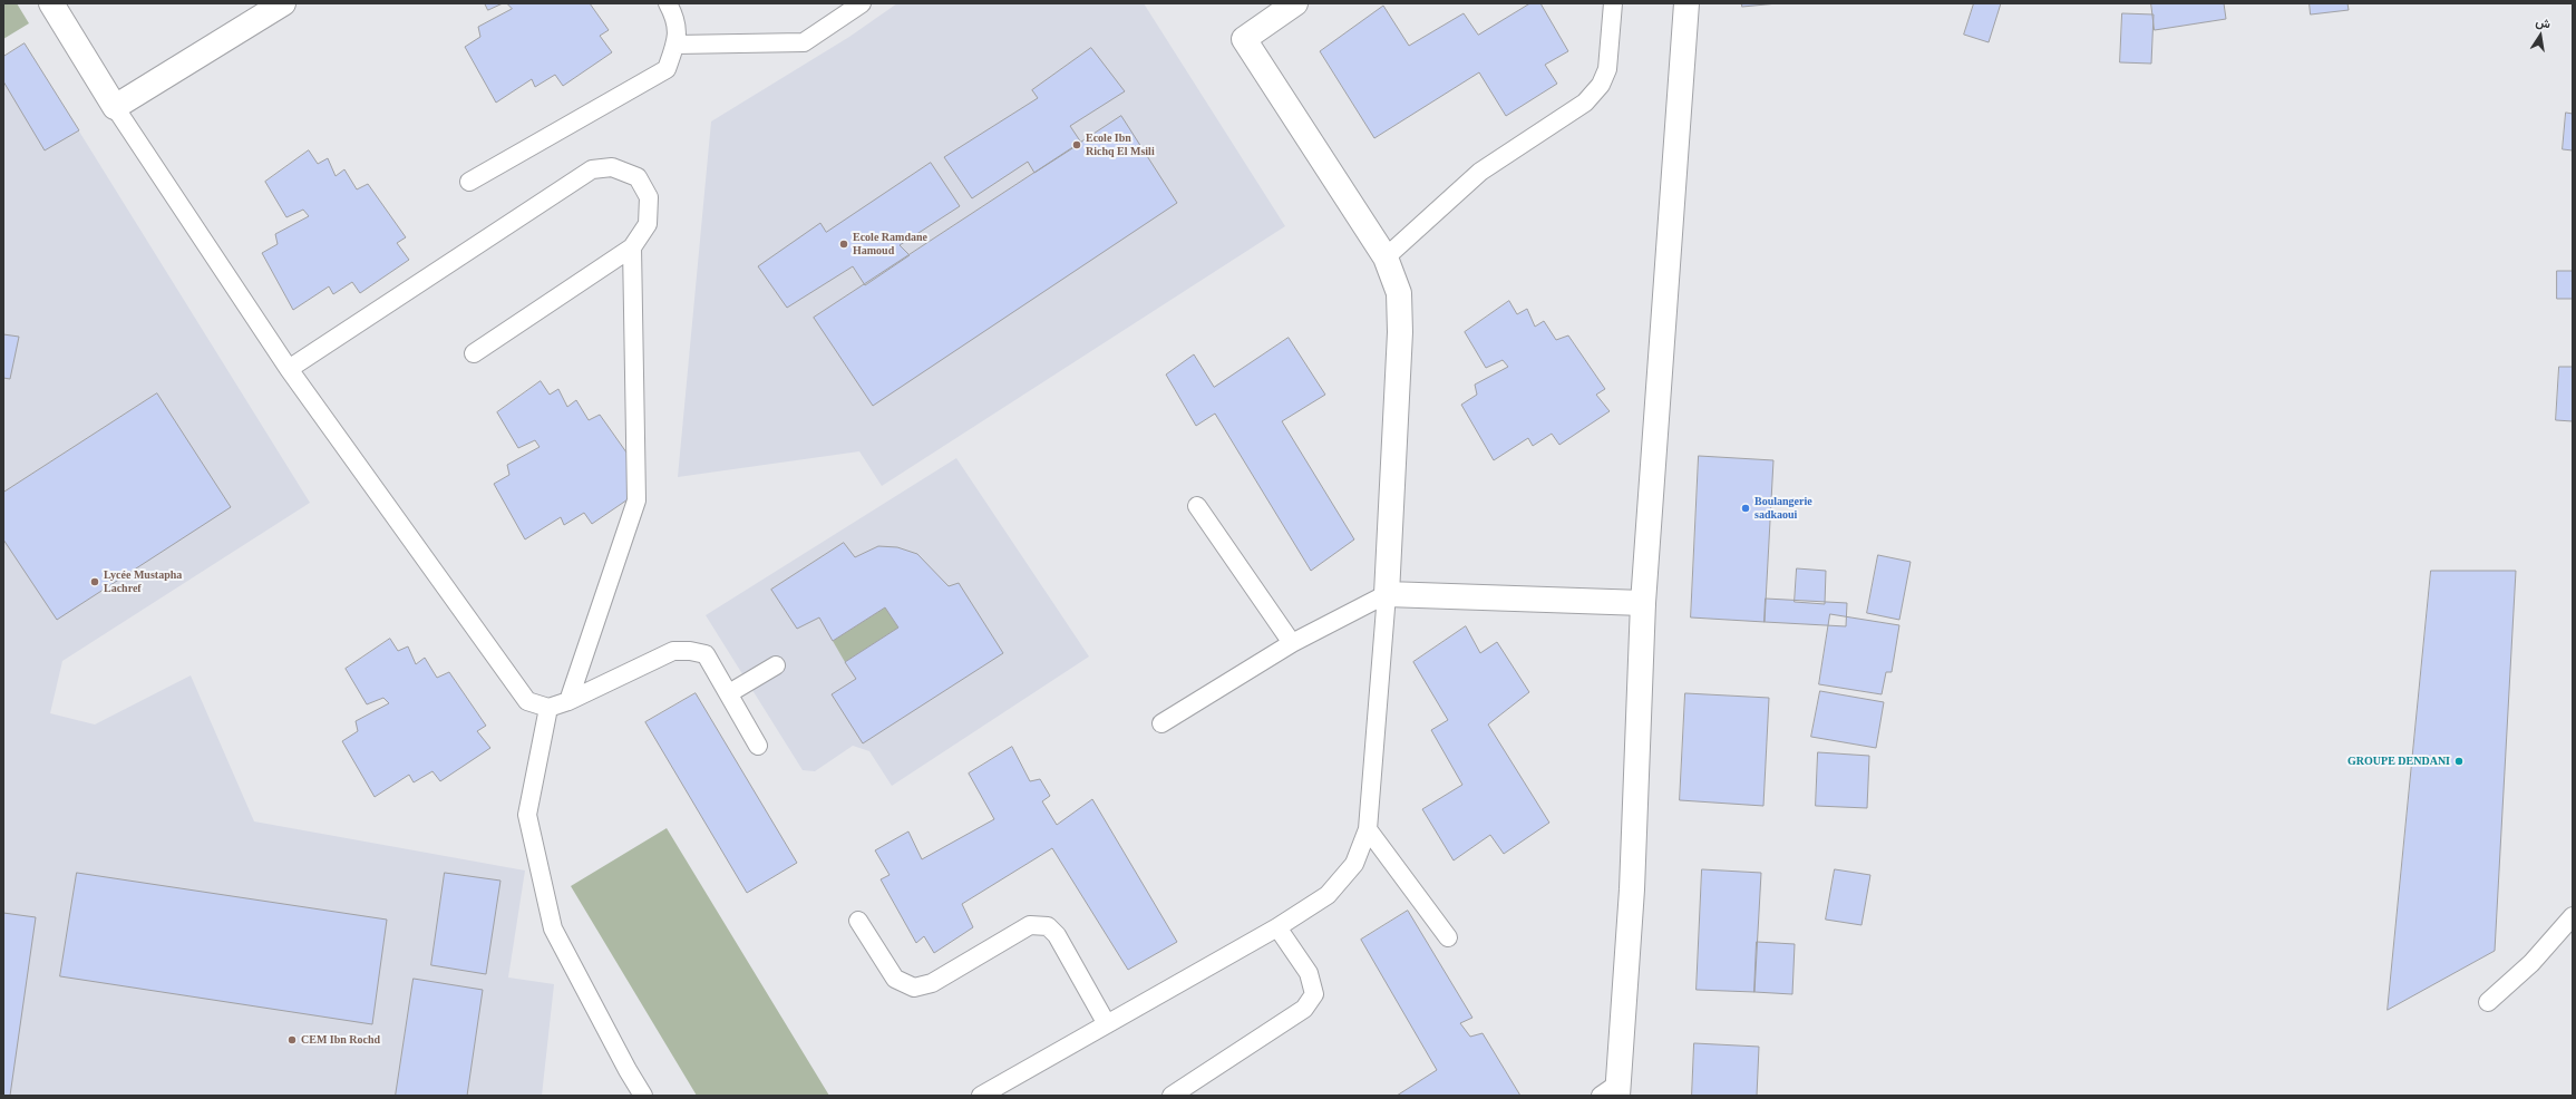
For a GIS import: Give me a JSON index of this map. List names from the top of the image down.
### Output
{
  "places": [
    "Ecole Ibn Richq El Msili",
    "Ecole Ramdane Hamoud",
    "Boulangerie sadkaoui",
    "Lycée Mustapha Lachref",
    "GROUPE DENDANI",
    "CEM Ibn Rochd"
  ],
  "north": "top"
}
